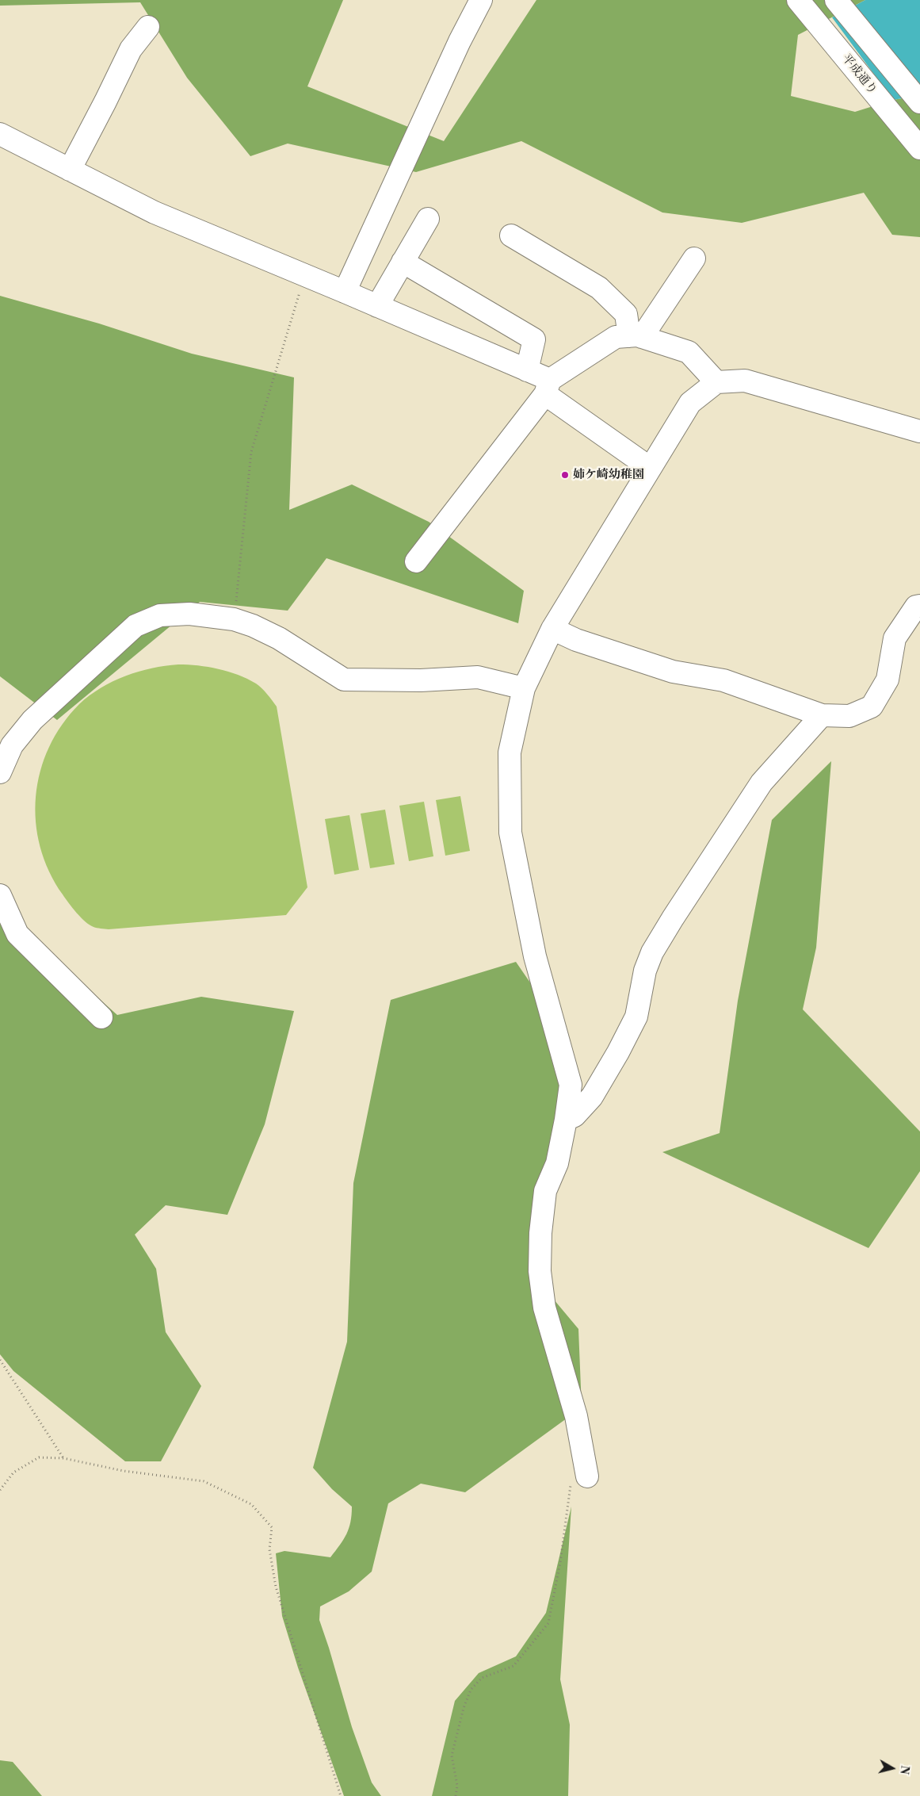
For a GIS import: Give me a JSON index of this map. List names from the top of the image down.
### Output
{
  "streets": {
    "street": ["平成通り"]
  },
  "places": ["姉ケ崎幼稚園"],
  "north": "right"
}
